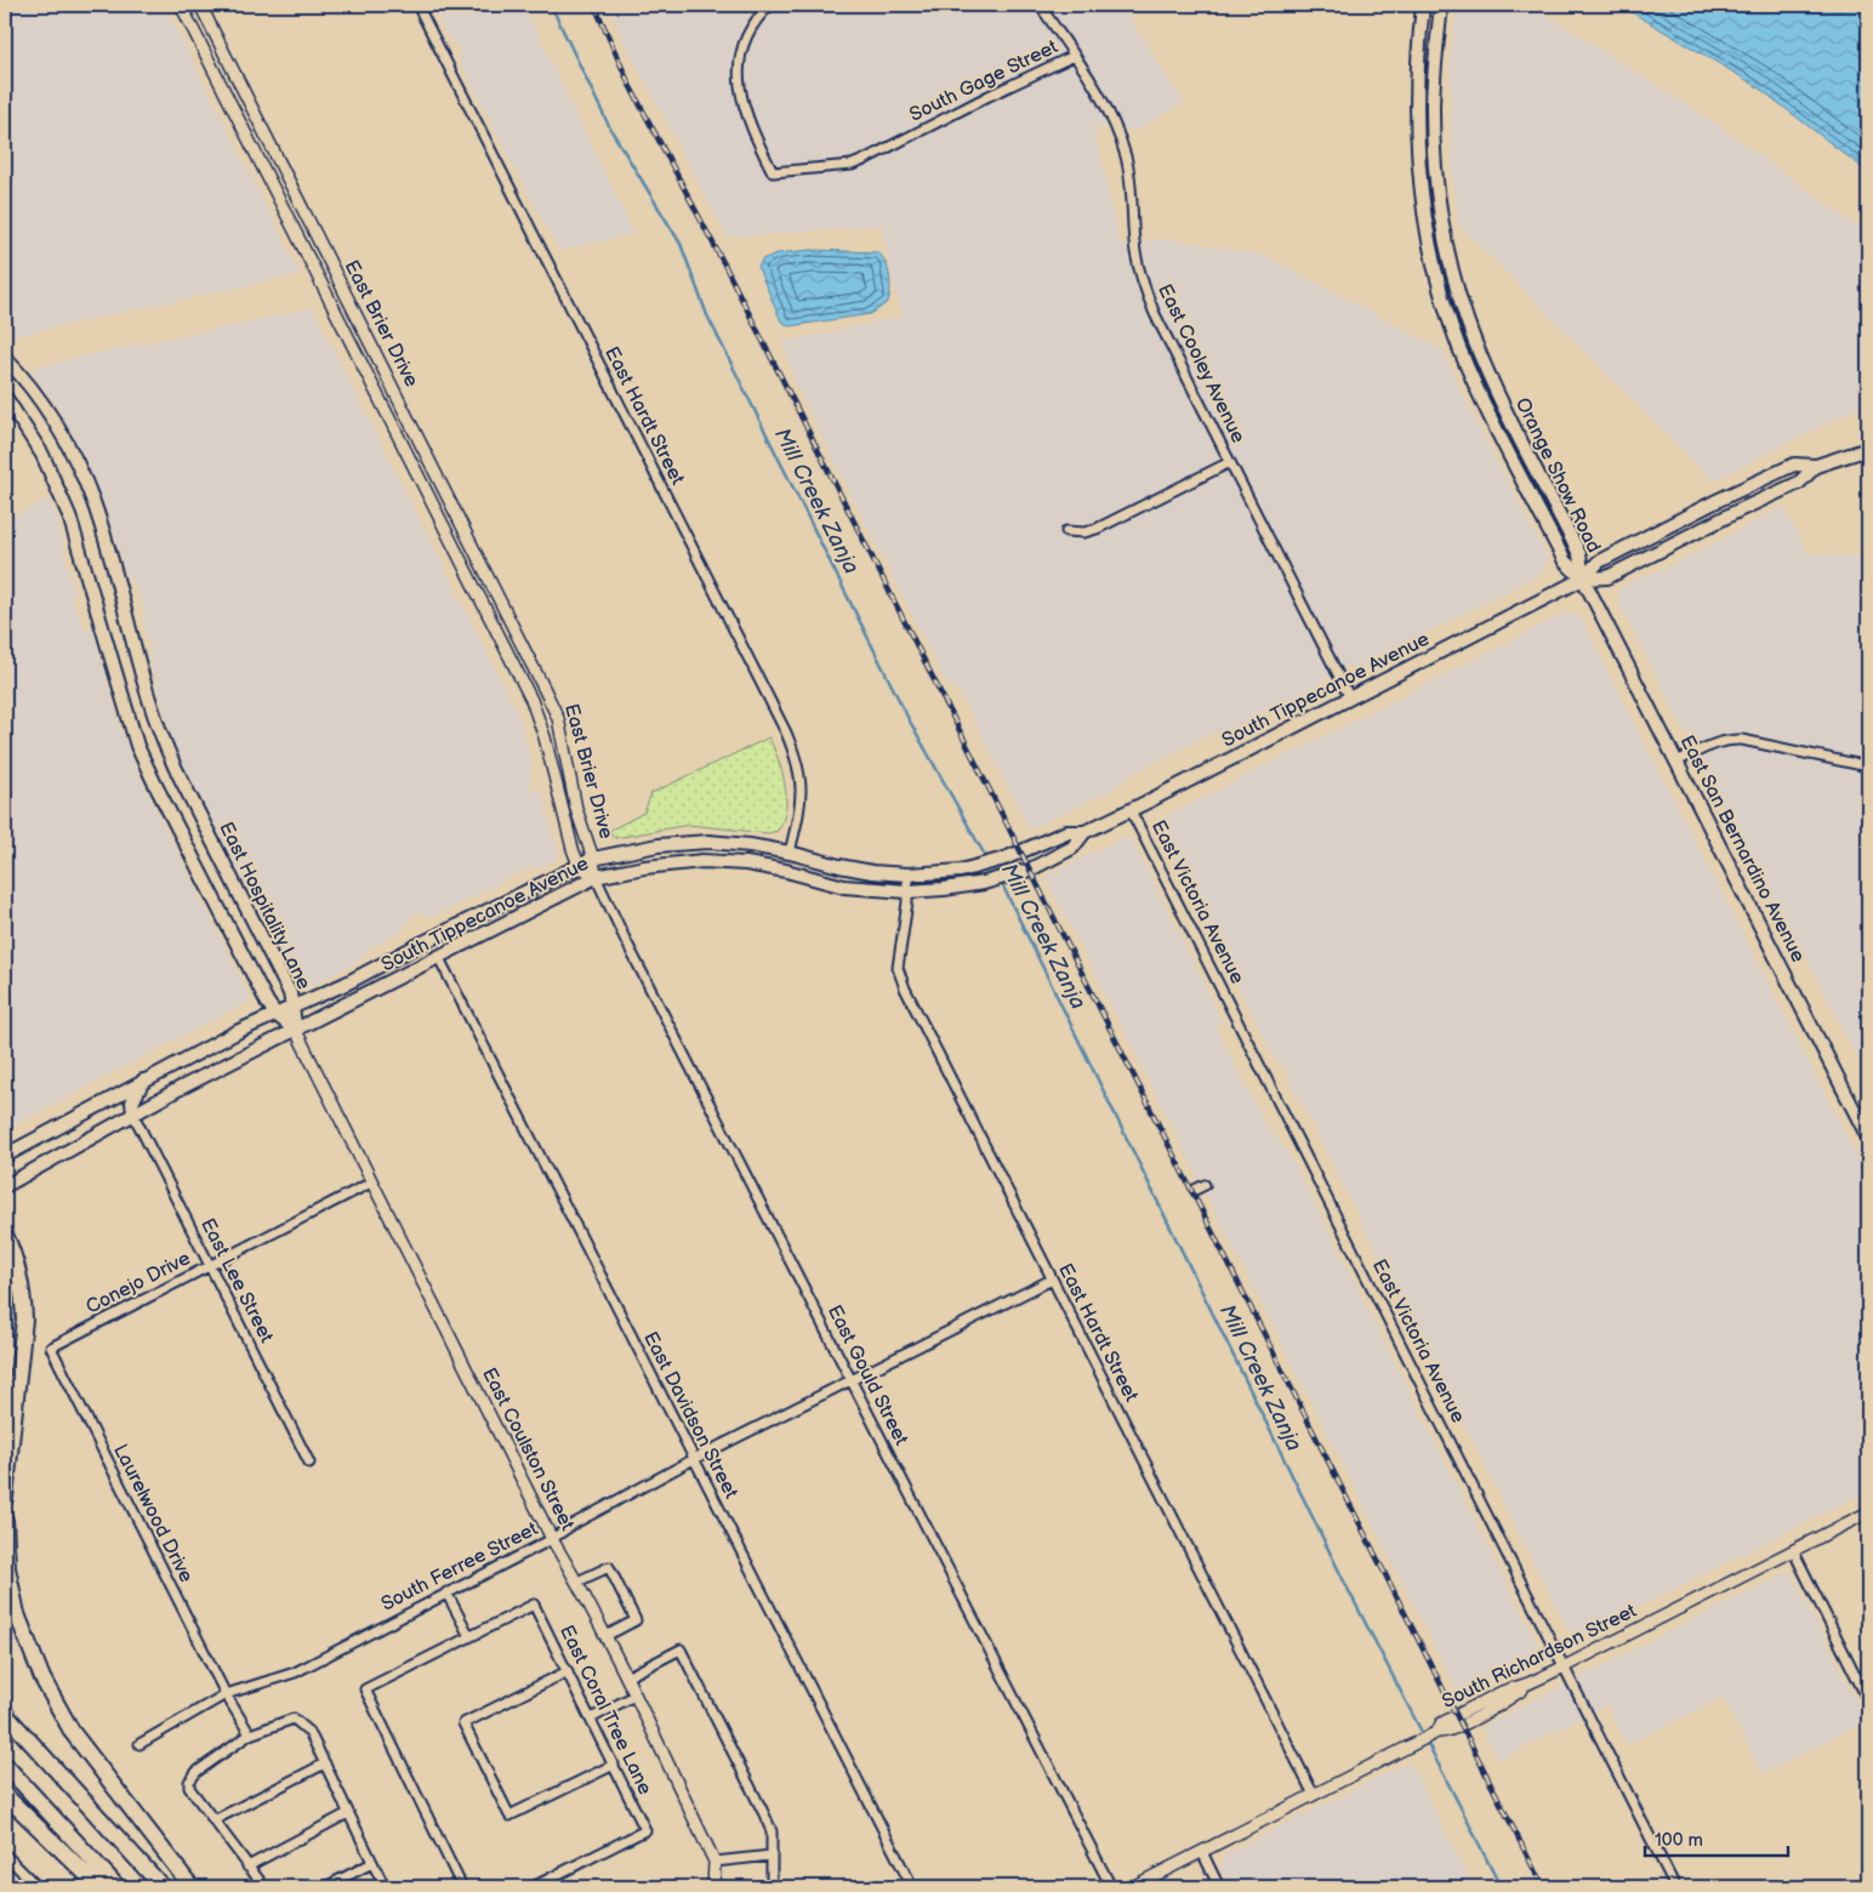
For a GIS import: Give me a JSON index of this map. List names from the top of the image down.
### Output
{
  "streets": {
    "main road": [
      "Orange Show Road",
      "South Tippecanoe Avenue",
      "East San Bernardino Avenue",
      "East Hospitality Lane"
    ],
    "street": [
      "South Gage Street",
      "East Brier Drive",
      "East Cooley Avenue",
      "East Hardt Street",
      "East Victoria Avenue",
      "East Lee Street",
      "Conejo Drive",
      "East Gould Street",
      "East Davidson Street",
      "East Coulston Street",
      "Laurelwood Drive",
      "South Ferree Street",
      "South Richardson Street",
      "East Coral Tree Lane"
    ]
  },
  "crossings": [
    ["South Gage Street", "East Cooley Avenue"],
    ["East Brier Drive", "South Tippecanoe Avenue"],
    ["East Brier Drive", "East Gould Street"],
    ["East Cooley Avenue", "South Tippecanoe Avenue"],
    ["East Hardt Street", "South Tippecanoe Avenue"],
    ["East Hardt Street", "South Ferree Street"],
    ["East Hardt Street", "South Richardson Street"],
    ["Orange Show Road", "South Tippecanoe Avenue"],
    ["Orange Show Road", "East San Bernardino Avenue"],
    ["South Tippecanoe Avenue", "East San Bernardino Avenue"],
    ["South Tippecanoe Avenue", "East Victoria Avenue"],
    ["South Tippecanoe Avenue", "East Hospitality Lane"],
    ["South Tippecanoe Avenue", "East Lee Street"],
    ["South Tippecanoe Avenue", "East Gould Street"],
    ["South Tippecanoe Avenue", "East Davidson Street"],
    ["South Tippecanoe Avenue", "East Coulston Street"],
    ["East Victoria Avenue", "South Richardson Street"],
    ["East Hospitality Lane", "East Coulston Street"],
    ["East Lee Street", "Conejo Drive"],
    ["Conejo Drive", "East Coulston Street"],
    ["Conejo Drive", "Laurelwood Drive"],
    ["East Gould Street", "South Ferree Street"],
    ["East Davidson Street", "South Ferree Street"],
    ["East Coulston Street", "South Ferree Street"],
    ["Laurelwood Drive", "South Ferree Street"]
  ],
  "water": ["Mill Creek Zanja"],
  "scale_bar": "100 m"
}
